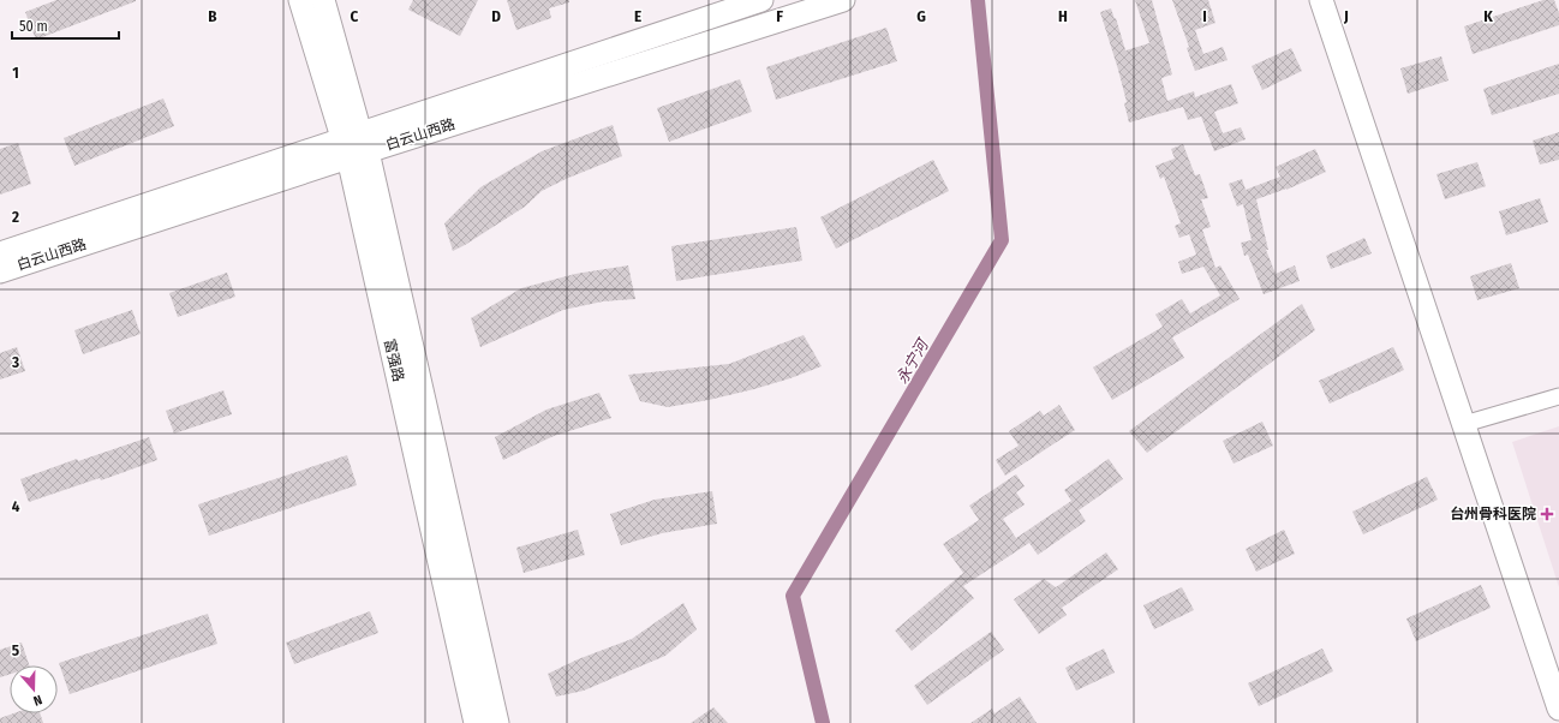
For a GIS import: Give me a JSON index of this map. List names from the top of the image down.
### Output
{
  "streets": {
    "main road": ["白云山西路", "富强路"]
  },
  "crossings": [
    ["白云山西路", "富强路"]
  ],
  "water": ["永宁河"],
  "places": {
    "health": ["台州骨科医院"]
  },
  "scale_bar": "50 m",
  "north": "bottom",
  "grid": {
    "columns": [
      "B",
      "C",
      "D",
      "E",
      "F",
      "G",
      "H",
      "I",
      "J",
      "K"
    ],
    "rows": [
      "1",
      "2",
      "3",
      "4",
      "5"
    ]
  }
}
